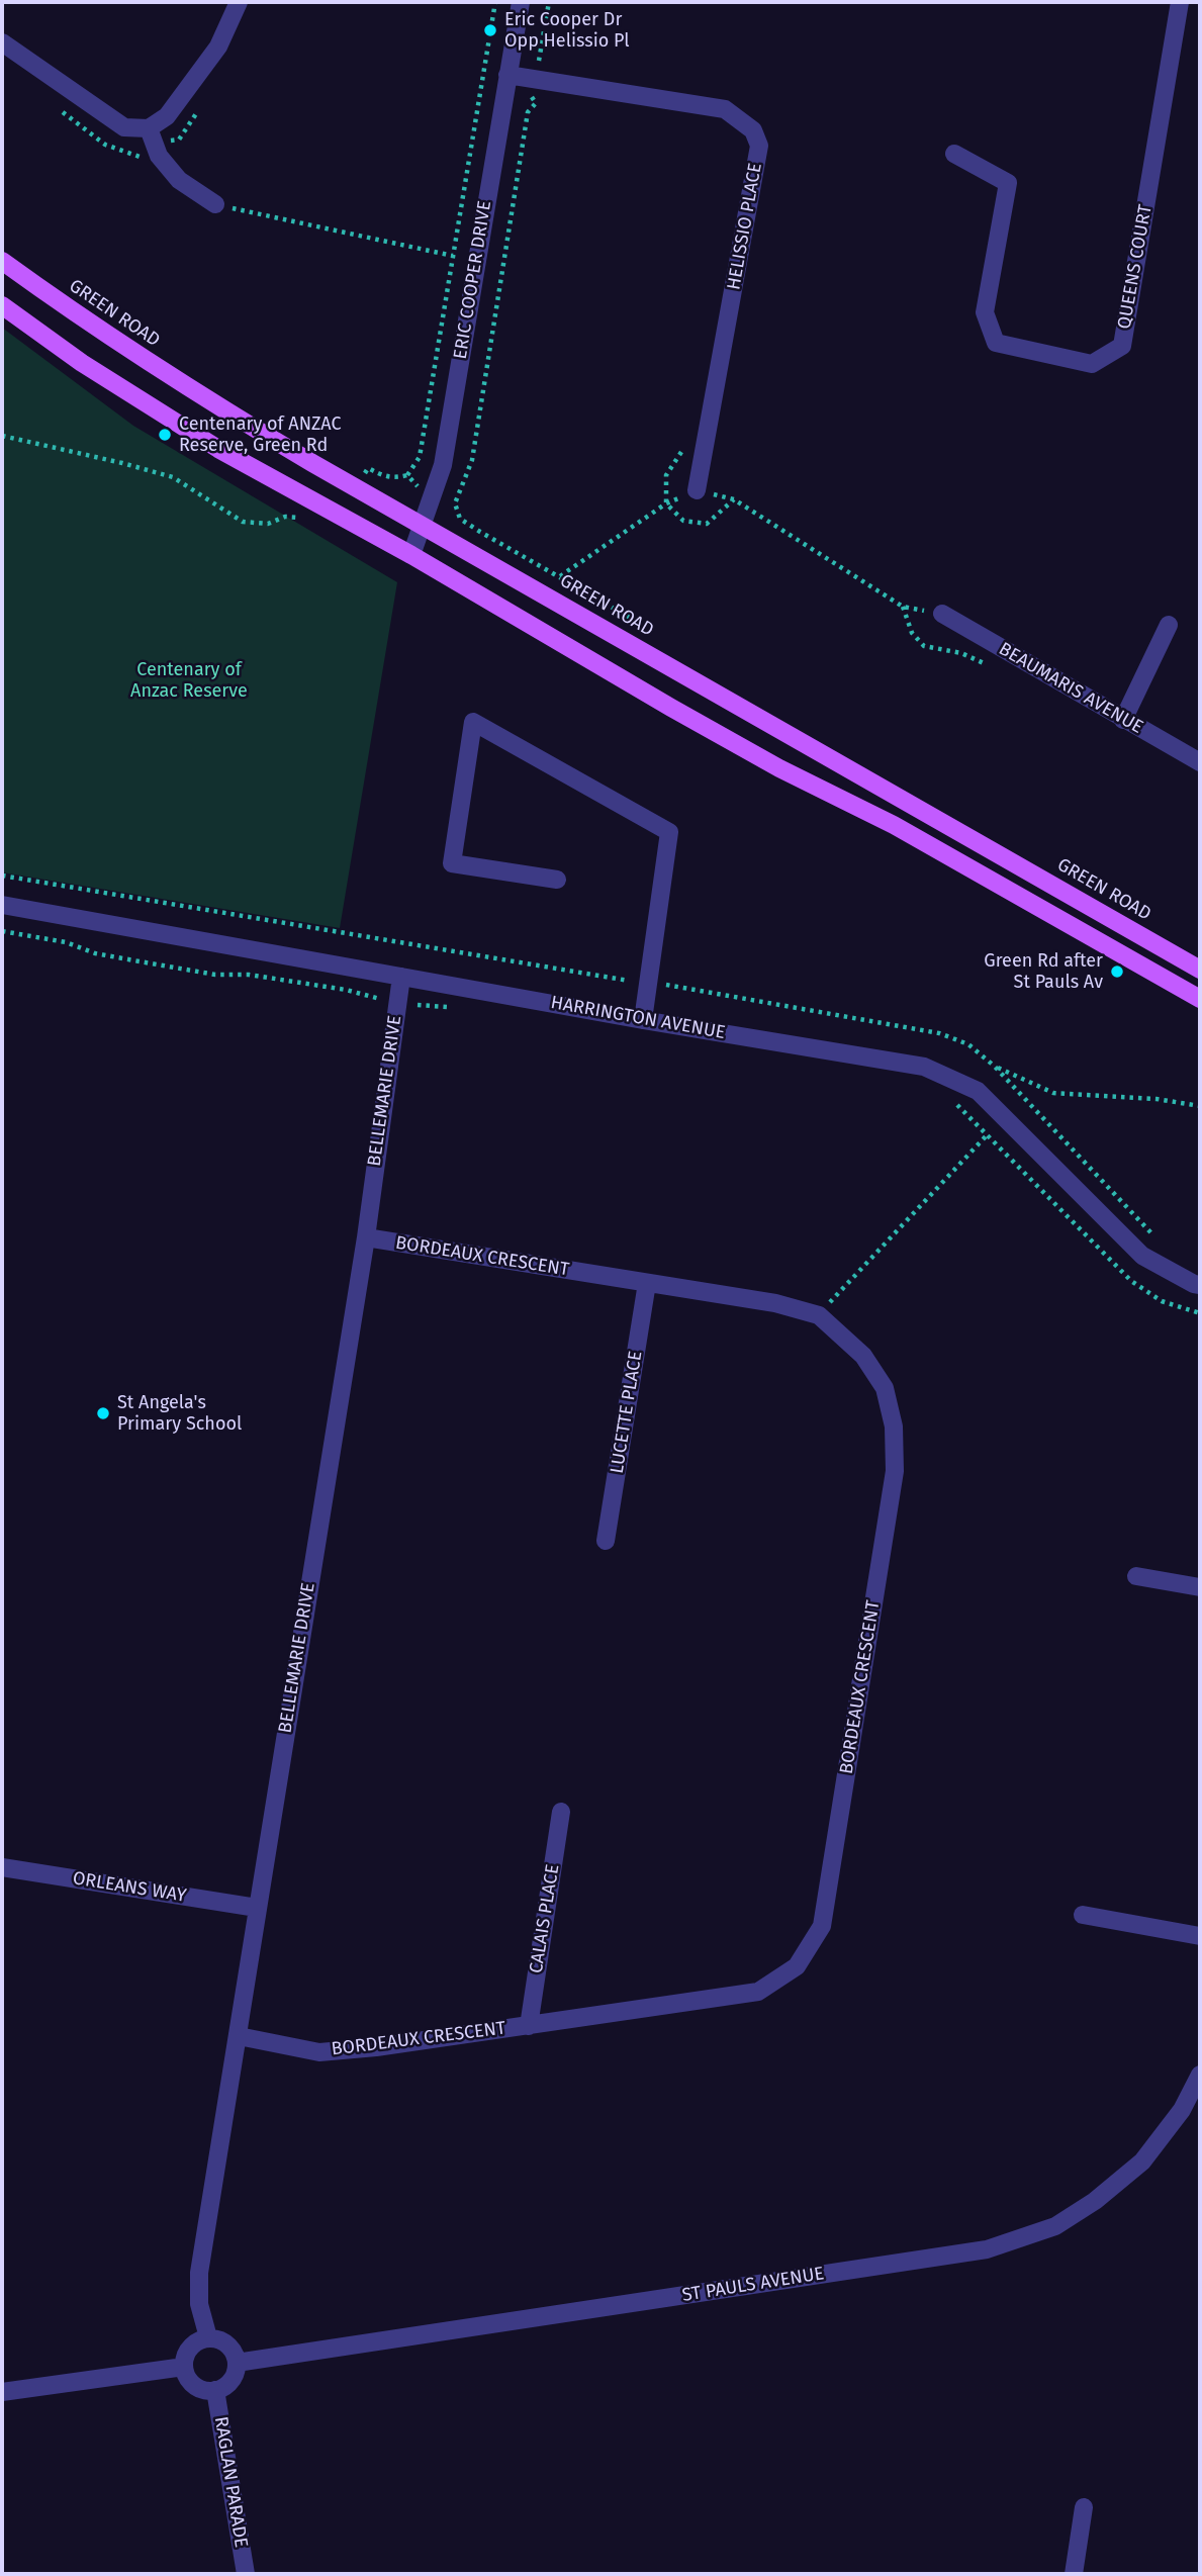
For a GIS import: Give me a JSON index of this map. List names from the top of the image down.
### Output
{
  "streets": {
    "main road": ["GREEN ROAD"],
    "street": [
      "HELISSIO PLACE",
      "QUEENS COURT",
      "ERIC COOPER DRIVE",
      "BEAUMARIS AVENUE",
      "HARRINGTON AVENUE",
      "BELLEMARIE DRIVE",
      "BORDEAUX CRESCENT",
      "LUCETTE PLACE",
      "ORLEANS WAY",
      "CALAIS PLACE",
      "ST PAULS AVENUE",
      "RAGLAN PARADE"
    ]
  },
  "crossings": [
    ["HELISSIO PLACE", "ERIC COOPER DRIVE"],
    ["ERIC COOPER DRIVE", "GREEN ROAD"],
    ["HARRINGTON AVENUE", "BELLEMARIE DRIVE"],
    ["BELLEMARIE DRIVE", "BORDEAUX CRESCENT"],
    ["BELLEMARIE DRIVE", "ORLEANS WAY"],
    ["BELLEMARIE DRIVE", "ST PAULS AVENUE"],
    ["BELLEMARIE DRIVE", "RAGLAN PARADE"],
    ["BORDEAUX CRESCENT", "LUCETTE PLACE"],
    ["BORDEAUX CRESCENT", "CALAIS PLACE"],
    ["ST PAULS AVENUE", "RAGLAN PARADE"]
  ],
  "parks": ["Centenary of Anzac Reserve"],
  "places": [
    "Eric Cooper Dr Opp Helissio Pl",
    "Centenary of ANZAC Reserve, Green Rd",
    "Green Rd after St Pauls Av",
    "St Angela's Primary School"
  ]
}
